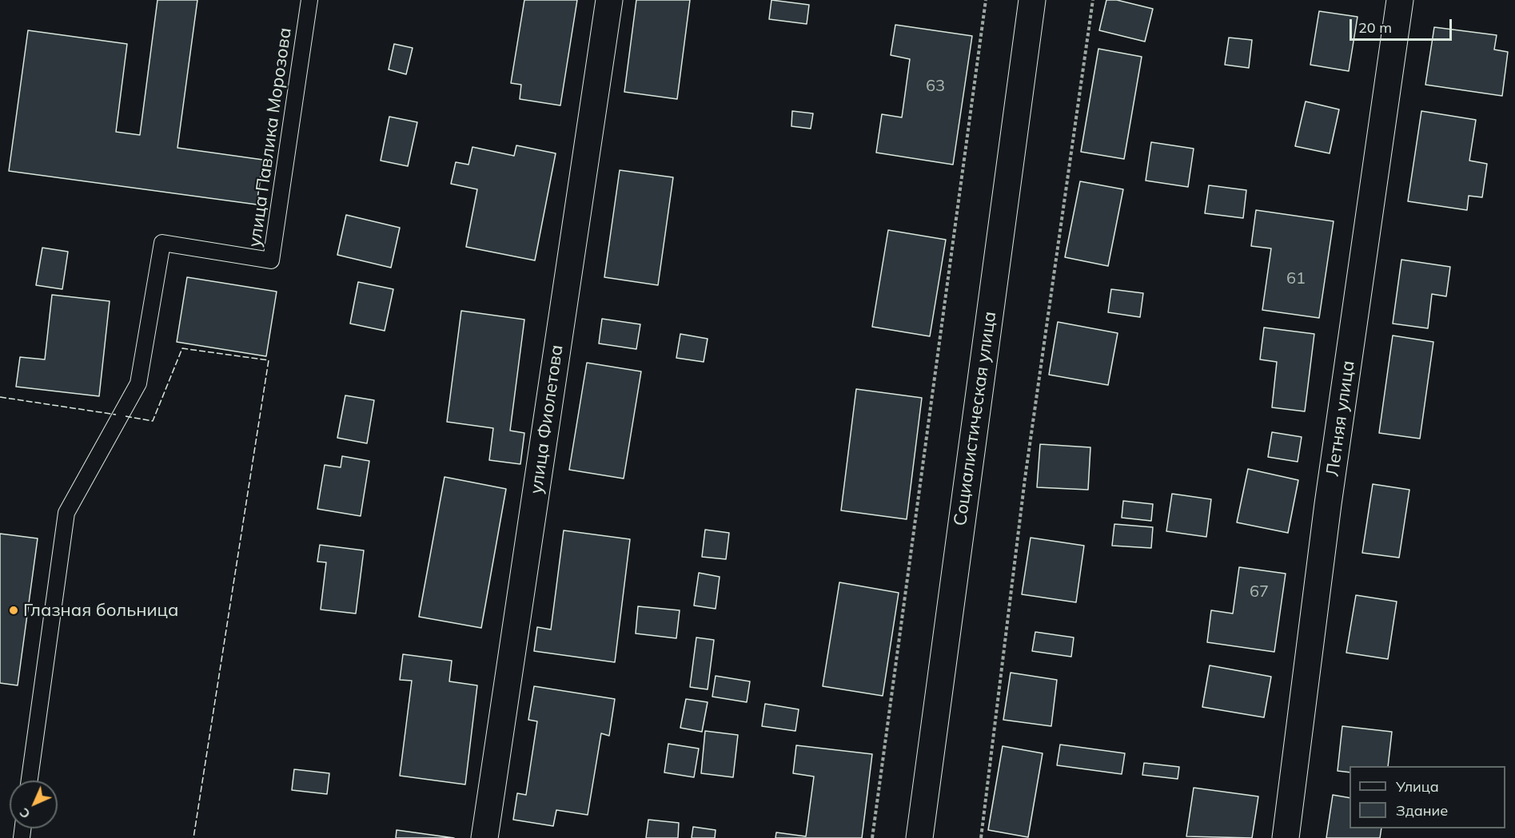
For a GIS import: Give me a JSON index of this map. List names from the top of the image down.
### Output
{
  "streets": {
    "street": ["Социалистическая улица", "Летняя улица", "улица Фиолетова"],
    "lane": ["улица Павлика Морозова"]
  },
  "places": ["Глазная больница"],
  "house_numbers": ["63", "61", "67"],
  "legend": ["Улица", "Здание"],
  "scale_bar": "20 m",
  "north": "bottom left"
}
